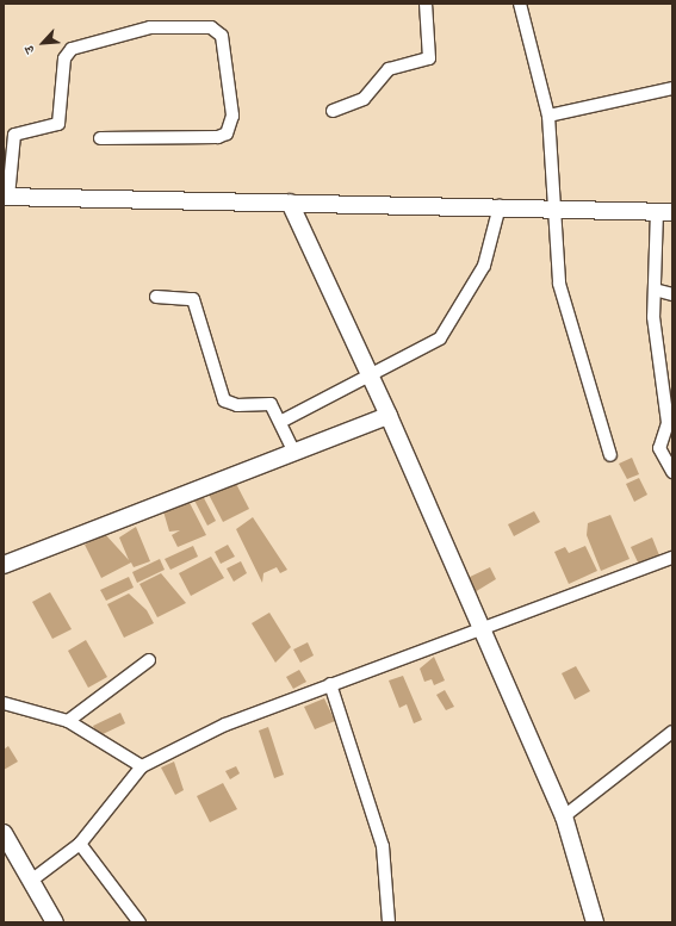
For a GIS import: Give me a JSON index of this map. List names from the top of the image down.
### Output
{
  "north": "bottom left"
}
